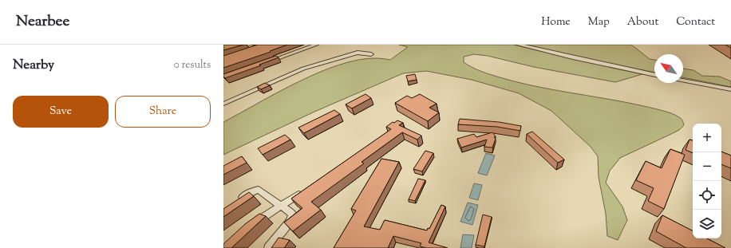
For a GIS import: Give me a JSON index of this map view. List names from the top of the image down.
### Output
{
  "north": "top left",
  "page": {
    "header": "Nearbee",
    "nav": [
      "Home",
      "Map",
      "About",
      "Contact"
    ],
    "heading": ["Nearby", "0 results"],
    "buttons": ["Save", "Share"],
    "map_buttons": ["+", "−"]
  }
}
